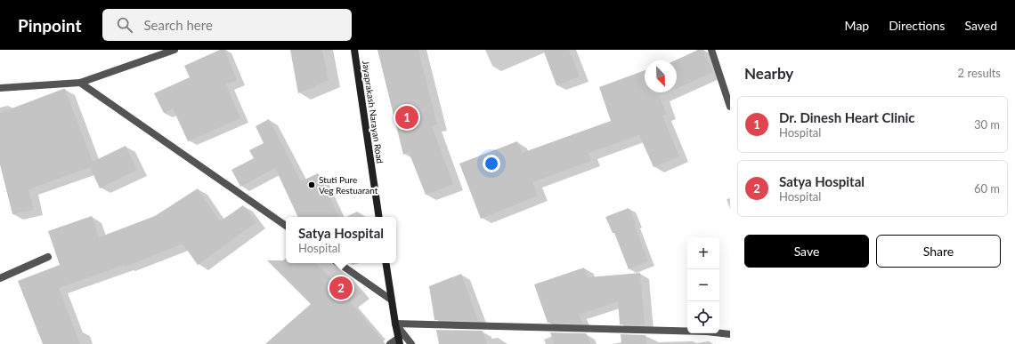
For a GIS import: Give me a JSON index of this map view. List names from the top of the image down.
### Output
{
  "streets": {
    "street": ["Jayaprakash Narayan Road"]
  },
  "places": ["Stuti Pure Veg Restuarant"],
  "north": "bottom right",
  "page": {
    "header": "Pinpoint",
    "search": "Search here",
    "nav": ["Map", "Directions", "Saved"],
    "heading": ["Nearby", "2 results"],
    "list": [
      {
        "mark": "1",
        "name": "Dr. Dinesh Heart Clinic",
        "note": "Hospital",
        "value": "30 m"
      },
      {
        "mark": "2",
        "name": "Satya Hospital",
        "note": "Hospital",
        "value": "60 m"
      }
    ],
    "pins": ["1", "2"],
    "popup": ["Satya Hospital", "Hospital"],
    "buttons": ["Save", "Share"],
    "map_buttons": ["+", "−"]
  }
}
